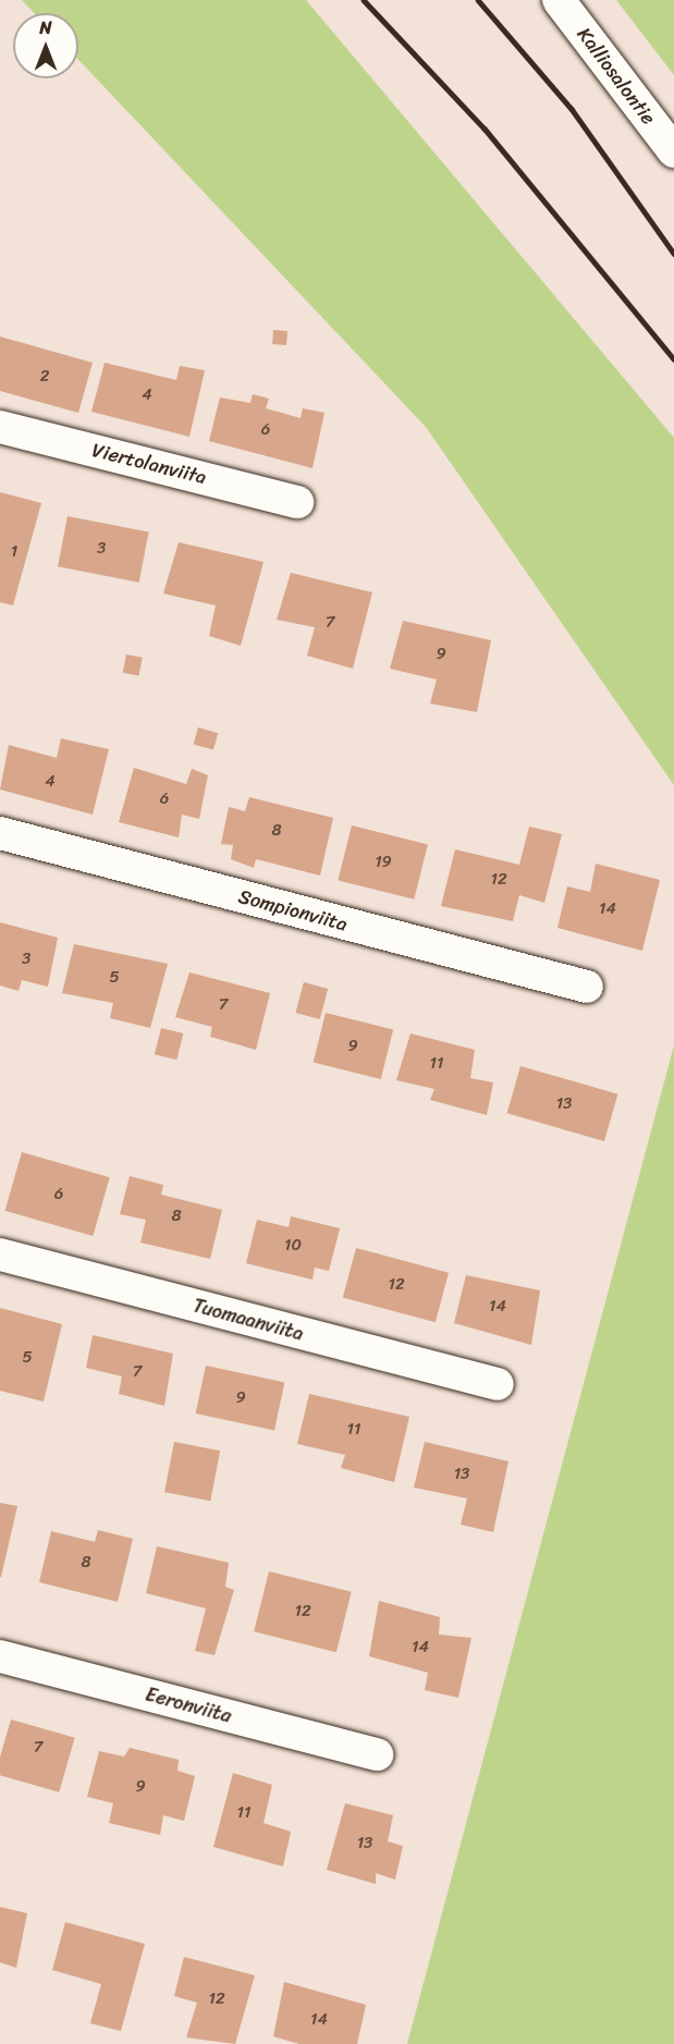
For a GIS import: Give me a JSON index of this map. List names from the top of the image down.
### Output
{
  "streets": {
    "street": [
      "Kalliosalontie",
      "Viertolanviita",
      "Sompionviita",
      "Tuomaanviita",
      "Eeronviita"
    ]
  },
  "house_numbers": [
    "2",
    "4",
    "6",
    "3",
    "1",
    "7",
    "9",
    "4",
    "6",
    "8",
    "19",
    "12",
    "14",
    "3",
    "5",
    "7",
    "9",
    "11",
    "13",
    "6",
    "8",
    "10",
    "12",
    "14",
    "5",
    "7",
    "9",
    "11",
    "13",
    "8",
    "12",
    "14",
    "7",
    "9",
    "11",
    "13",
    "12",
    "14"
  ],
  "north": "top"
}
